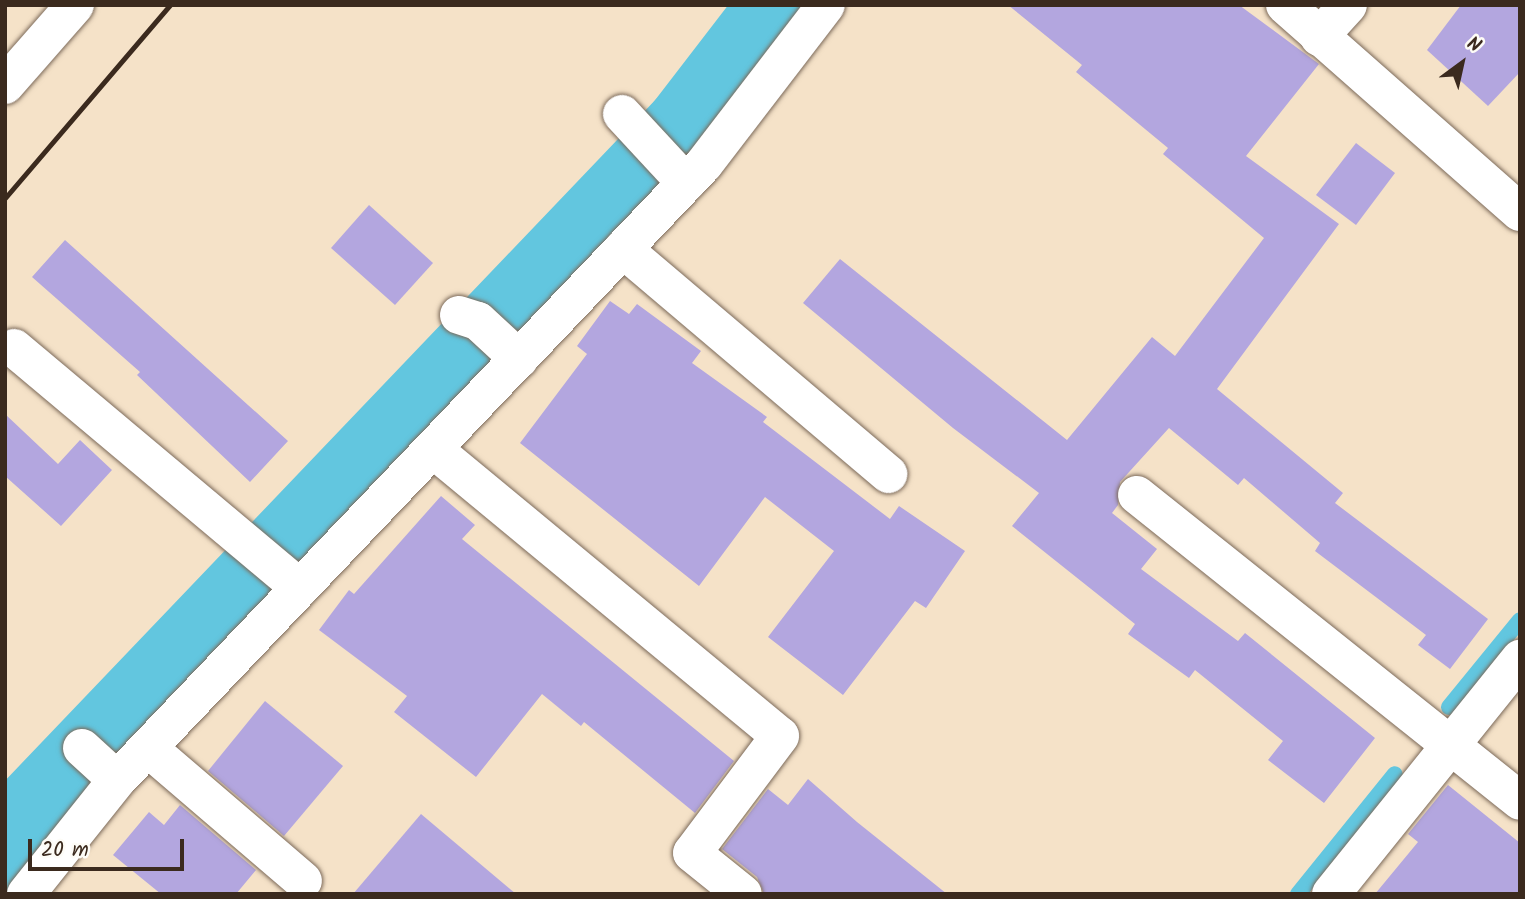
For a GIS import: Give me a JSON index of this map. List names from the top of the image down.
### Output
{
  "scale_bar": "20 m",
  "north": "top right"
}
